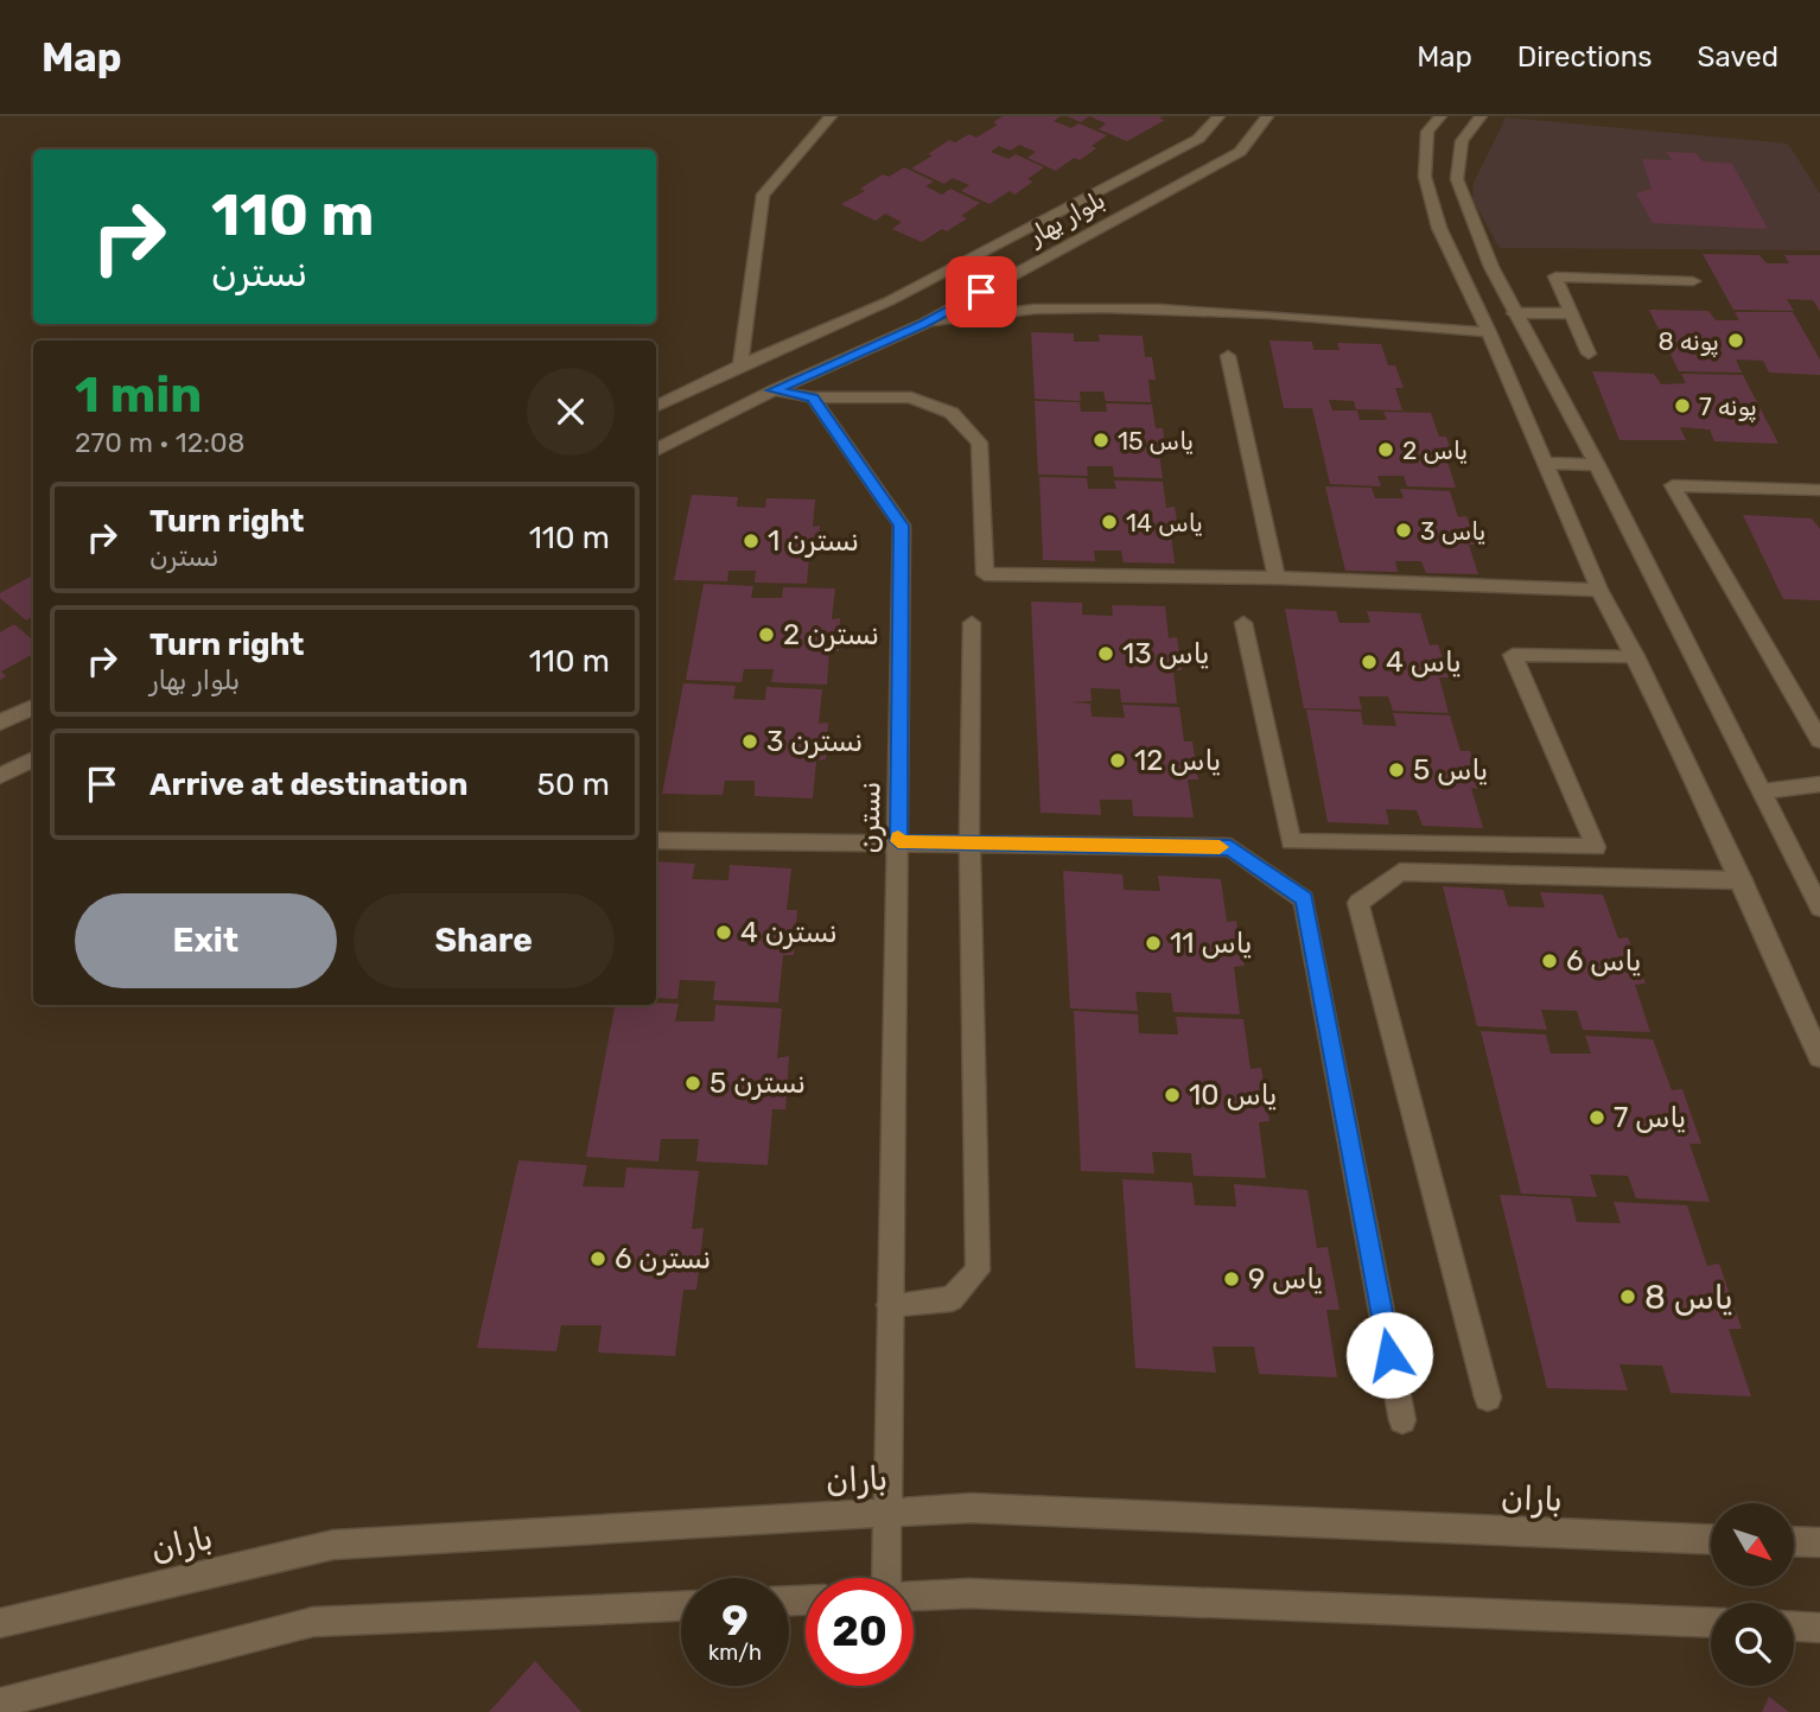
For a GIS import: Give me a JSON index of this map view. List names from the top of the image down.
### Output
{
  "streets": {
    "street": ["بلوار بهار", "نسترن", "باران"]
  },
  "crossings": [
    ["نسترن", "باران"]
  ],
  "places": [
    "پونه 8",
    "پونه 7",
    "یاس 15",
    "یاس 2",
    "یاس 14",
    "یاس 3",
    "نسترن 1",
    "نسترن 2",
    "یاس 13",
    "یاس 4",
    "نسترن 3",
    "یاس 12",
    "یاس 5",
    "نسترن 4",
    "یاس 11",
    "یاس 6",
    "نسترن 5",
    "یاس 10",
    "یاس 7",
    "نسترن 6",
    "یاس 9",
    "یاس 8"
  ],
  "north": "bottom right",
  "page": {
    "header": "Map",
    "nav": ["Map", "Directions", "Saved"],
    "turn": ["110 m", "نسترن"],
    "heading": ["1 min", "270 m · 12:08"],
    "list": [
      {
        "name": "Turn right",
        "note": "نسترن",
        "value": "110 m"
      },
      {
        "name": "Turn right",
        "note": "بلوار بهار",
        "value": "110 m"
      },
      {
        "name": "Arrive at destination",
        "value": "50 m"
      }
    ],
    "buttons": ["Exit", "Share"],
    "speed": "9 km/h",
    "limit": "20"
  }
}
